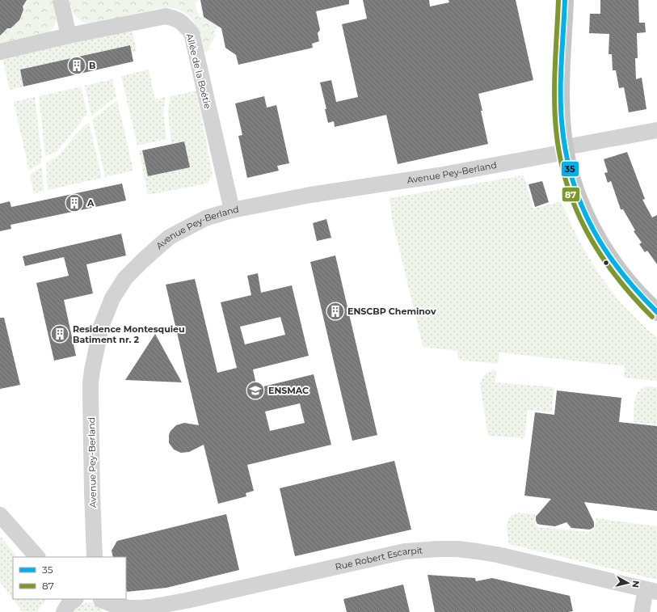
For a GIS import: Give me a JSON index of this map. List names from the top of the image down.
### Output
{
  "streets": {
    "street": ["Allée de la Boétie", "Avenue Pey-Berland", "Rue Robert Escarpit"]
  },
  "crossings": [
    ["Allée de la Boétie", "Avenue Pey-Berland"]
  ],
  "places": {
    "building": [
      "B",
      "A",
      "ENSCBP Cheminov",
      "Residence Montesquieu Batiment nr. 2"
    ],
    "school or university": ["ENSMAC"]
  },
  "lines": ["transit line 35", "transit line 87"],
  "legend": ["35", "87"],
  "north": "right"
}
